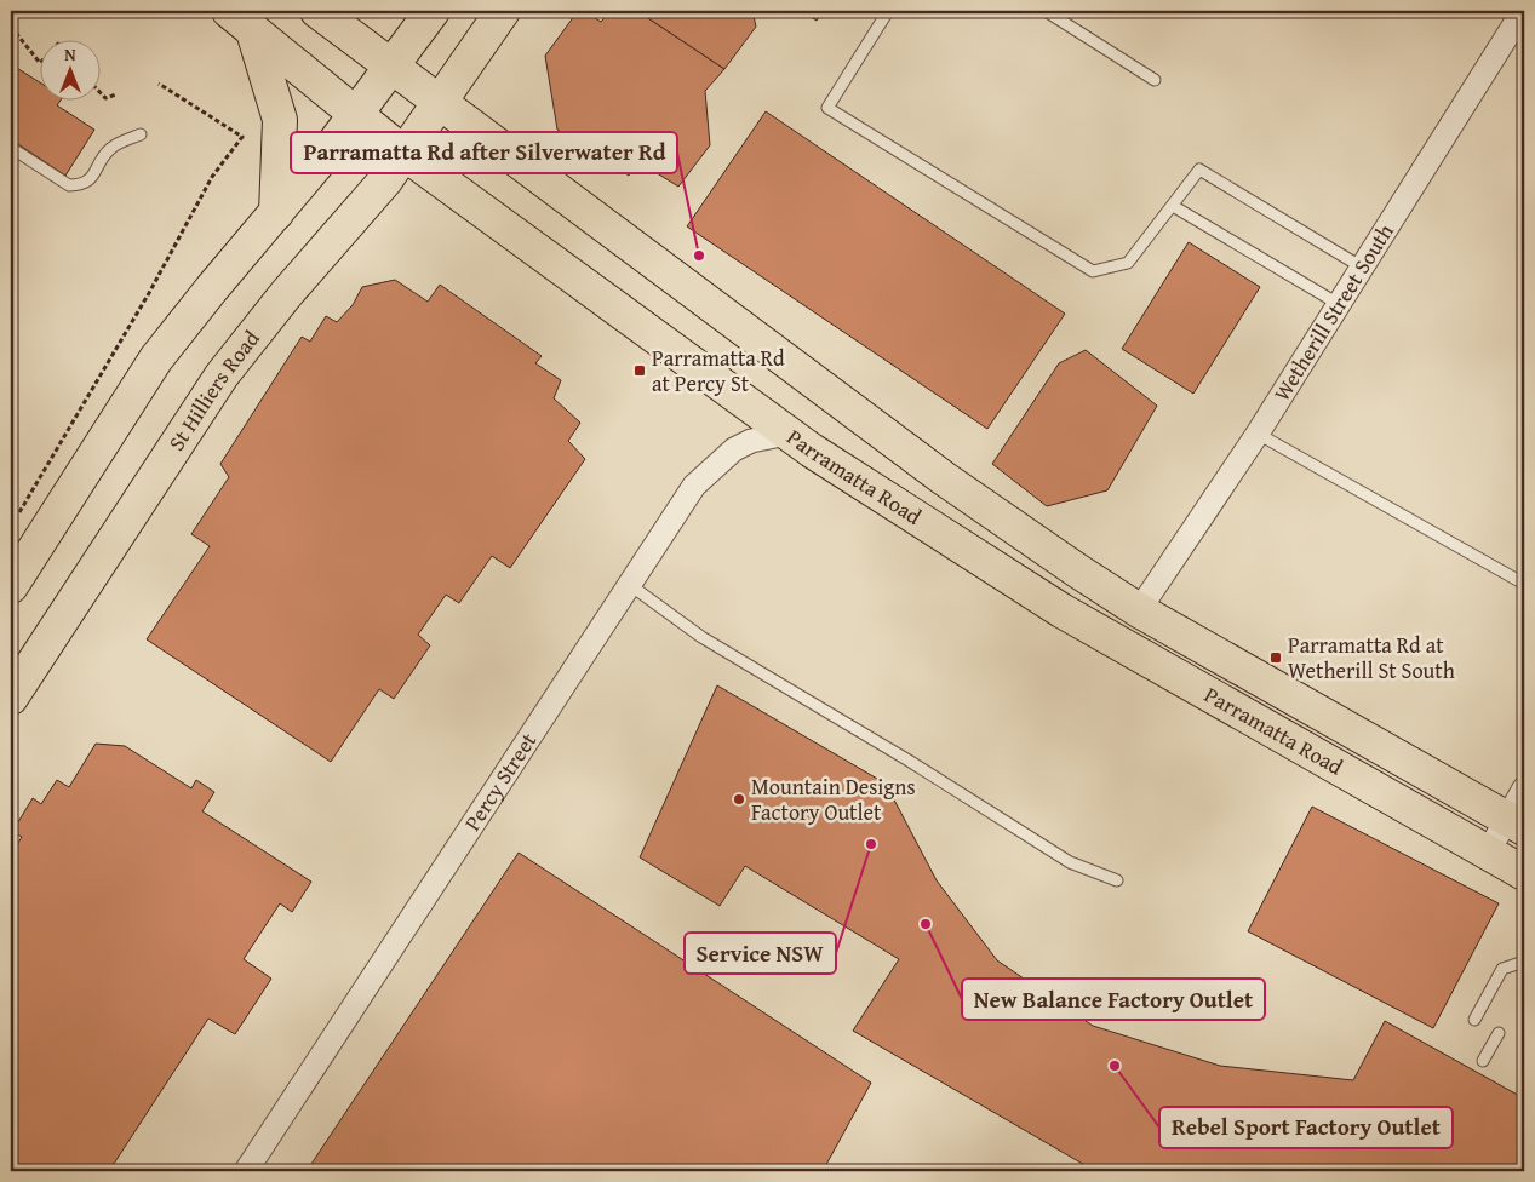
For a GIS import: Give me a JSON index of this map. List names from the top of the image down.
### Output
{
  "streets": {
    "highway": ["St Hilliers Road", "Parramatta Road"],
    "street": ["Wetherill Street South", "Percy Street"]
  },
  "crossings": [
    ["Wetherill Street South", "Parramatta Road"],
    ["St Hilliers Road", "Parramatta Road"],
    ["Parramatta Road", "Percy Street"]
  ],
  "places": {
    "other": [
      "Parramatta Rd after Silverwater Rd",
      "Mountain Designs Factory Outlet",
      "Service NSW",
      "New Balance Factory Outlet",
      "Rebel Sport Factory Outlet"
    ],
    "transit": ["Parramatta Rd at Percy St", "Parramatta Rd at Wetherill St South"]
  },
  "north": "top"
}
